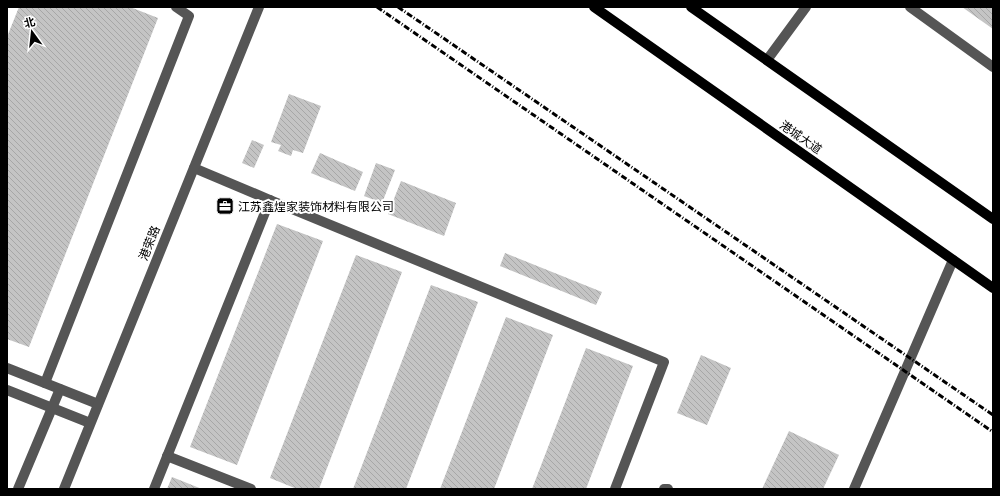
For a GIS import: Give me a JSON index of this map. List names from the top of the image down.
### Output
{
  "streets": {
    "main road": ["港城大道"],
    "street": ["港荣路"]
  },
  "places": {
    "office": ["江苏鑫煌家装饰材料有限公司"]
  },
  "north": "top"
}
